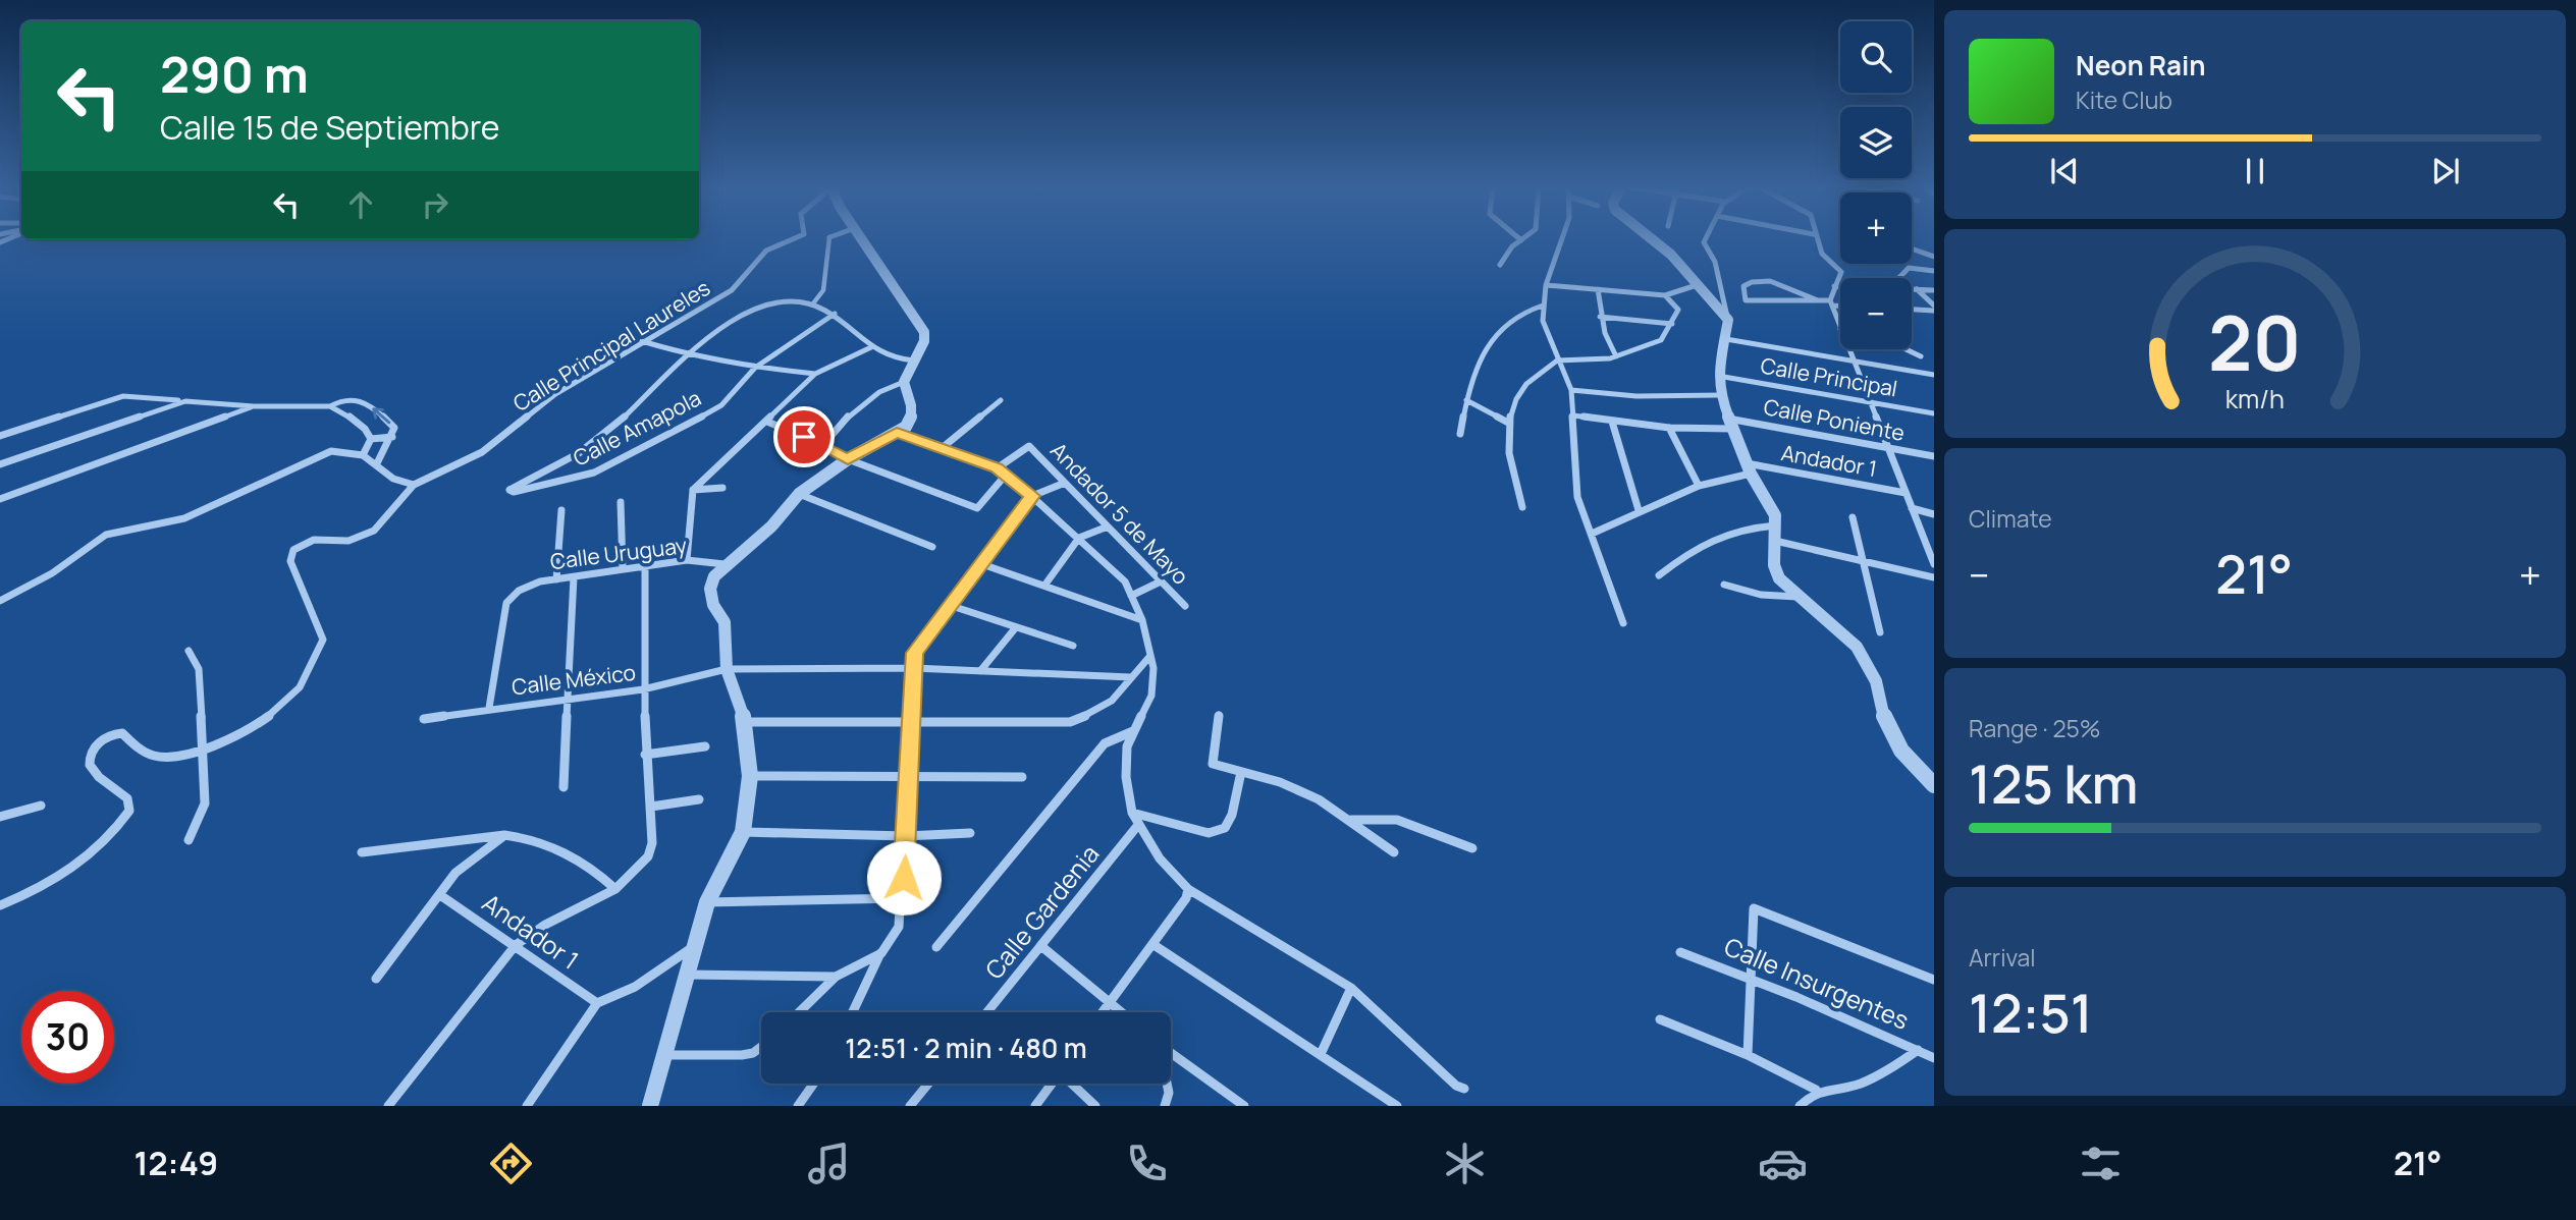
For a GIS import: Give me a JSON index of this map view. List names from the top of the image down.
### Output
{
  "streets": {
    "street": [
      "Calle Principal Laureles",
      "Calle Principal",
      "Calle Poniente",
      "Calle Amapola",
      "Andador 1",
      "Andador 5 de Mayo",
      "Calle Uruguay",
      "Calle México",
      "Calle Gardenia",
      "Calle Insurgentes"
    ]
  },
  "crossings": [
    ["Calle Uruguay", "Calle México"]
  ],
  "page": {
    "map_buttons": ["+", "−"],
    "turn": ["290 m", "Calle 15 de Septiembre"],
    "song": ["Neon Rain", "Kite Club"],
    "tile": [
      "Climate",
      ["Range · 25%", "125 km"],
      ["Arrival", "12:51"]
    ],
    "heat": ["−", "21°", "+"],
    "limit": "30",
    "trip": "12:51 · 2 min · 480 m",
    "tabs": ["12:49", "21°"],
    "gauge": ["20", "km/h"]
  }
}
